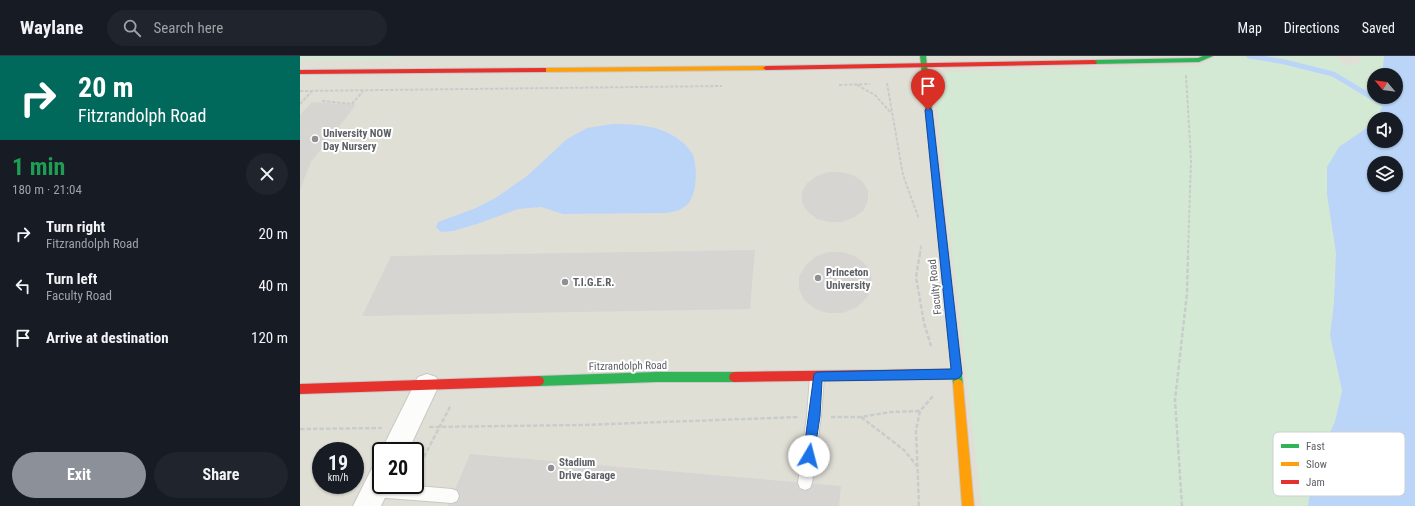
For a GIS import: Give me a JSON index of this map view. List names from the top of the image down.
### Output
{
  "streets": {
    "street": ["Faculty Road", "Fitzrandolph Road"]
  },
  "crossings": [
    ["Faculty Road", "Fitzrandolph Road"]
  ],
  "places": [
    "University NOW Day Nursery",
    "Princeton University",
    "T.I.G.E.R.",
    "Stadium Drive Garage"
  ],
  "legend": ["Fast", "Slow", "Jam"],
  "north": "top left",
  "page": {
    "header": "Waylane",
    "search": "Search here",
    "nav": ["Map", "Directions", "Saved"],
    "turn": ["20 m", "Fitzrandolph Road"],
    "heading": ["1 min", "180 m · 21:04"],
    "list": [
      {
        "name": "Turn right",
        "note": "Fitzrandolph Road",
        "value": "20 m"
      },
      {
        "name": "Turn left",
        "note": "Faculty Road",
        "value": "40 m"
      },
      {
        "name": "Arrive at destination",
        "value": "120 m"
      }
    ],
    "speed": "19 km/h",
    "limit": "20",
    "buttons": ["Exit", "Share"]
  }
}
